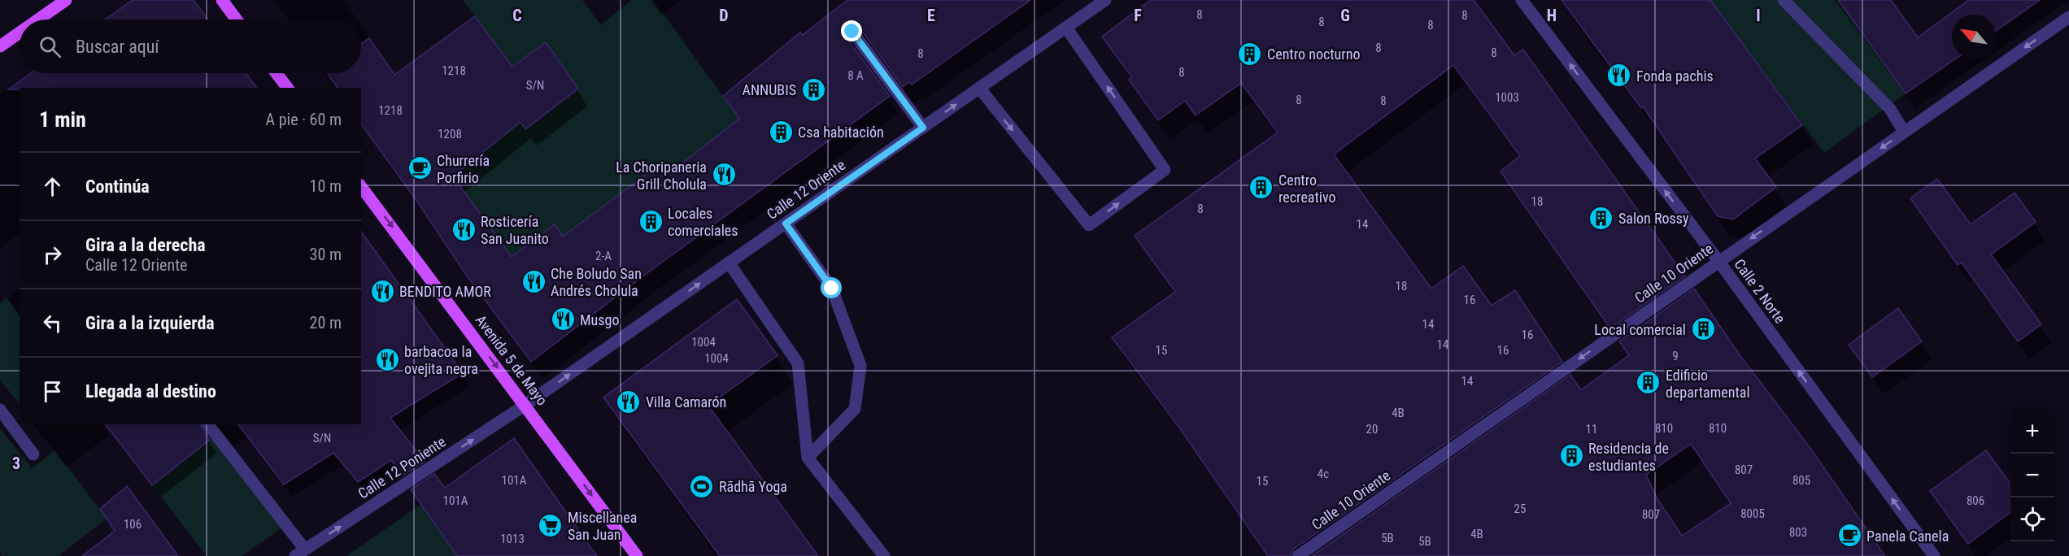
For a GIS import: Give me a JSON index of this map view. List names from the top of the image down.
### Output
{
  "streets": {
    "main road": ["Avenida 5 de Mayo"],
    "street": [
      "Calle 12 Oriente",
      "Calle 10 Oriente",
      "Calle 2 Norte",
      "Calle 12 Poniente"
    ]
  },
  "crossings": [
    ["Calle 12 Oriente", "Avenida 5 de Mayo"],
    ["Calle 12 Oriente", "Calle 12 Poniente"],
    ["Calle 10 Oriente", "Calle 2 Norte"],
    ["Avenida 5 de Mayo", "Calle 12 Poniente"]
  ],
  "one_way": [
    "Calle 12 Oriente",
    "Calle 10 Oriente",
    "Calle 2 Norte",
    "Avenida 5 de Mayo",
    "Calle 12 Poniente"
  ],
  "places": {
    "building": [
      "Centro nocturno",
      "ANNUBIS",
      "Csa habitación",
      "Centro recreativo",
      "Salon Rossy",
      "Locales comerciales",
      "Local comercial",
      "Edificio departamental",
      "Residencia de estudiantes"
    ],
    "restaurant": [
      "Fonda pachis",
      "La Choripaneria Grill Cholula",
      "Rosticería San Juanito",
      "Che Boludo San Andrés Cholula",
      "BENDITO AMOR",
      "Musgo",
      "barbacoa la ovejita negra",
      "Villa Camarón"
    ],
    "cafe": ["Churrería Porfirio", "Panela Canela"],
    "sports": ["Rādhā Yoga"],
    "supermarket": ["Miscellanea San Juan"]
  },
  "house_numbers": [
    "8",
    "8",
    "8",
    "8",
    "8",
    "8",
    "8",
    "1218",
    "8",
    "8 A",
    "S/N",
    "1003",
    "8",
    "8",
    "1218",
    "1208",
    "18",
    "8",
    "14",
    "2-A",
    "18",
    "16",
    "14",
    "16",
    "1004",
    "14",
    "15",
    "16",
    "9",
    "1004",
    "14",
    "4B",
    "810",
    "810",
    "20",
    "11",
    "S/N",
    "807",
    "4c",
    "101A",
    "805",
    "15",
    "101A",
    "806",
    "25",
    "8005",
    "807",
    "106",
    "803",
    "4B",
    "5B",
    "1013",
    "5B"
  ],
  "north": "top left",
  "page": {
    "search": "Buscar aquí",
    "heading": ["1 min", "A pie · 60 m"],
    "list": [
      ["Continúa", "10 m"],
      ["Gira a la derecha", "Calle 12 Oriente", "30 m"],
      ["Gira a la izquierda", "20 m"],
      "Llegada al destino"
    ],
    "map_buttons": ["+", "−"]
  },
  "grid": {
    "columns": [
      "C",
      "D",
      "E",
      "F",
      "G",
      "H",
      "I"
    ],
    "rows": ["3"]
  }
}
